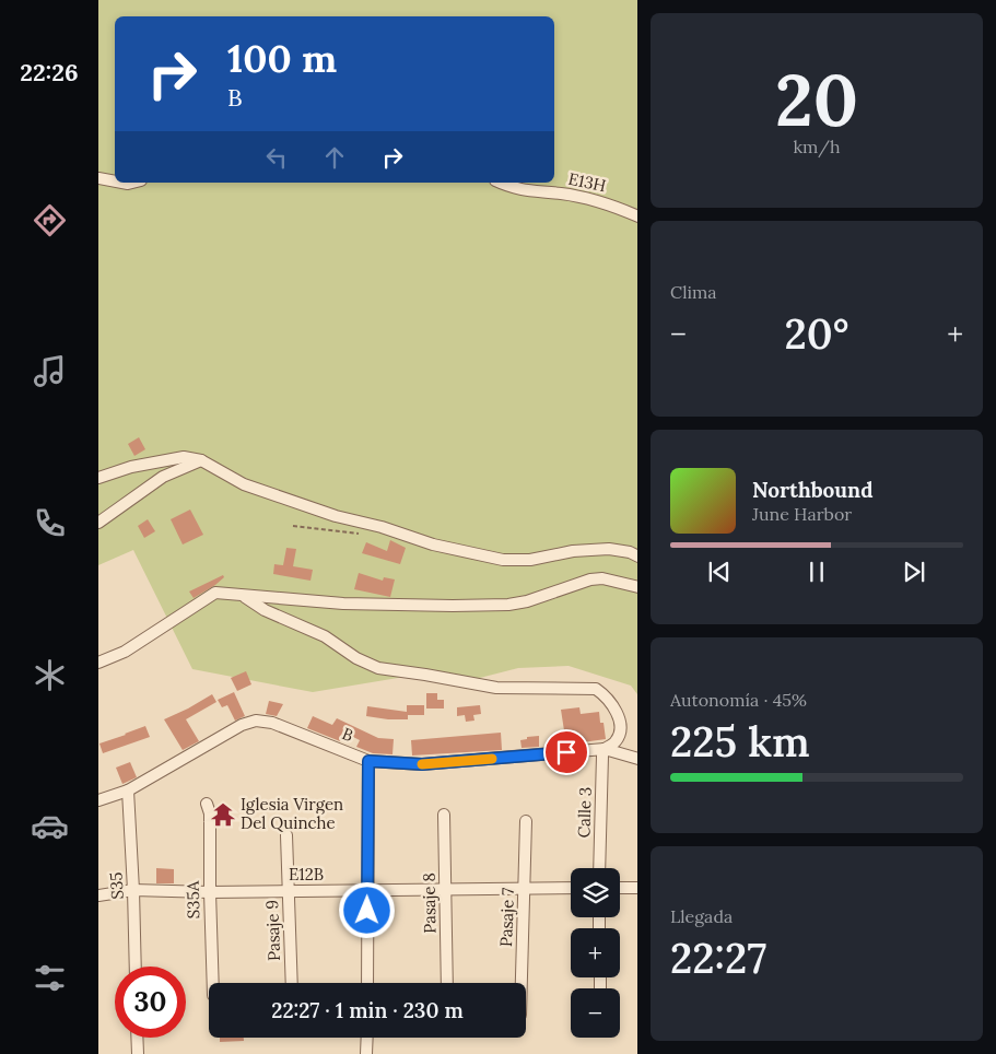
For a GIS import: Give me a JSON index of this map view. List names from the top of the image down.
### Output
{
  "streets": {
    "street": [
      "E13H",
      "B",
      "Calle 3",
      "E12B",
      "S35",
      "S35A",
      "Pasaje 8",
      "Pasaje 7",
      "Pasaje 9"
    ]
  },
  "crossings": [
    ["B", "Calle 3"],
    ["B", "S35"],
    ["E12B", "S35"],
    ["E12B", "S35A"],
    ["E12B", "Pasaje 8"],
    ["E12B", "Pasaje 7"],
    ["E12B", "Pasaje 9"]
  ],
  "places": {
    "temple": ["Iglesia Virgen Del Quinche"]
  },
  "page": {
    "tabs": "22:26",
    "tile": [
      ["20", "km/h"],
      "Clima",
      ["Autonomía · 45%", "225 km"],
      ["Llegada", "22:27"]
    ],
    "turn": ["100 m", "B"],
    "heat": ["−", "20°", "+"],
    "song": ["Northbound", "June Harbor"],
    "map_buttons": ["+", "−"],
    "limit": "30",
    "trip": "22:27 · 1 min · 230 m"
  }
}
